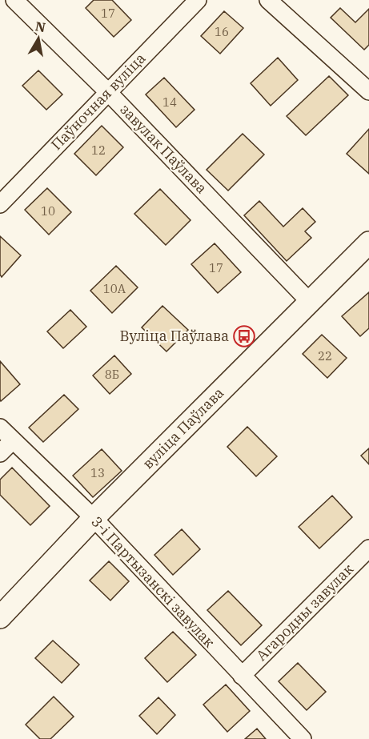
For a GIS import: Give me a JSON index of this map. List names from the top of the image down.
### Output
{
  "streets": {
    "street": [
      "Паўночная вуліца",
      "завулак Паўлава",
      "вуліца Паўлава",
      "3-і Партызанскі завулак",
      "Агародны завулак"
    ]
  },
  "crossings": [
    ["Паўночная вуліца", "завулак Паўлава"],
    ["завулак Паўлава", "вуліца Паўлава"],
    ["вуліца Паўлава", "3-і Партызанскі завулак"],
    ["3-і Партызанскі завулак", "Агародны завулак"]
  ],
  "places": {
    "bus stop": ["Вуліца Паўлава"]
  },
  "house_numbers": [
    "17",
    "16",
    "14",
    "12",
    "10",
    "17",
    "10А",
    "22",
    "8Б",
    "13"
  ],
  "north": "top"
}
